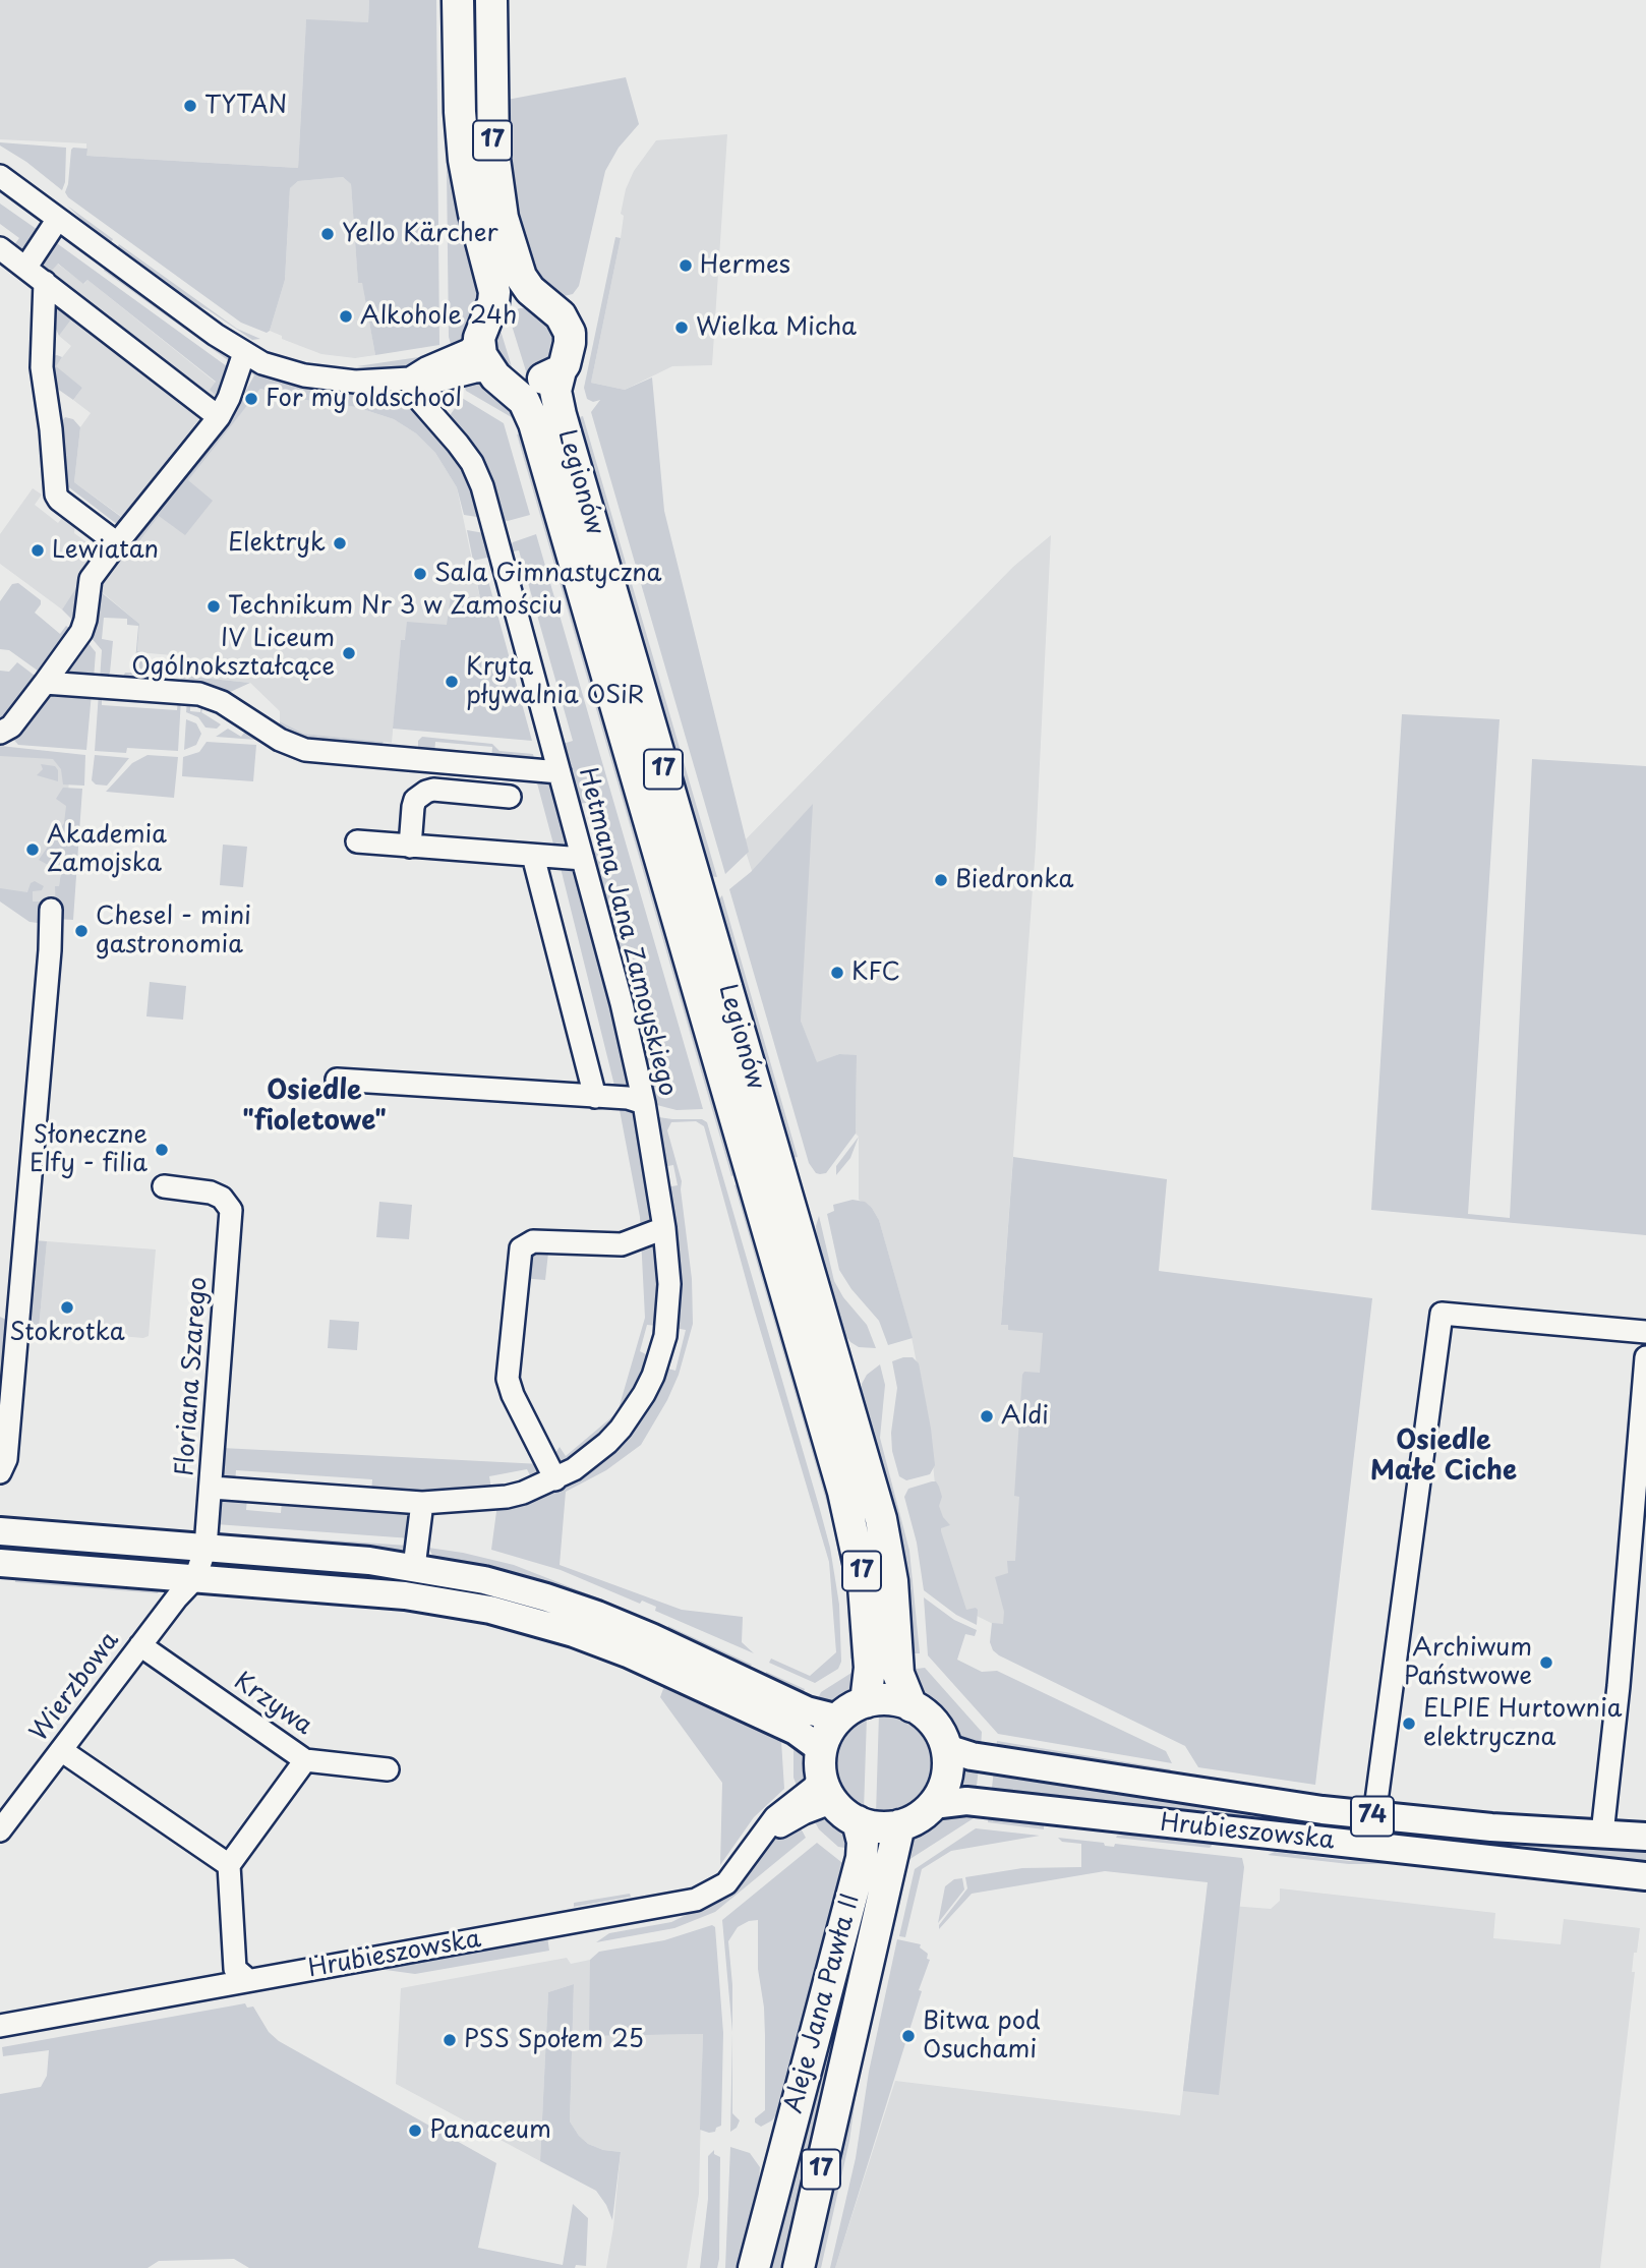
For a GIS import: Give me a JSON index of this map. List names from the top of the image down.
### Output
{
  "streets": {
    "highway": ["17", "Legionów", "Aleje Jana Pawła II"],
    "main road": ["74", "Hrubieszowska"],
    "street": [
      "Hetmana Jana Zamoyskiego",
      "Floriana Szarego",
      "Wierzbowa",
      "Krzywa"
    ]
  },
  "crossings": [
    ["17", "Legionów"],
    ["17", "Hrubieszowska"],
    ["17", "Aleje Jana Pawła II"],
    ["Legionów", "Hrubieszowska"],
    ["Legionów", "Aleje Jana Pawła II"],
    ["Hetmana Jana Zamoyskiego", "Floriana Szarego"],
    ["Floriana Szarego", "Wierzbowa"],
    ["Wierzbowa", "Krzywa"],
    ["Hrubieszowska", "Aleje Jana Pawła II"]
  ],
  "districts": ["Osiedle \"fioletowe\"", "Osiedle Małe Ciche"],
  "places": [
    "TYTAN",
    "Yello Kärcher",
    "Hermes",
    "Alkohole 24h",
    "Wielka Micha",
    "For my oldschool",
    "Elektryk",
    "Lewiatan",
    "Sala Gimnastyczna",
    "Technikum Nr 3 w Zamościu",
    "IV Liceum Ogólnokształcące",
    "Kryta pływalnia OSiR",
    "Akademia Zamojska",
    "Biedronka",
    "Chesel - mini gastronomia",
    "KFC",
    "Słoneczne Elfy - filia",
    "Stokrotka",
    "Aldi",
    "Archiwum Państwowe",
    "ELPIE Hurtownia elektryczna",
    "Bitwa pod Osuchami",
    "PSS Społem 25",
    "Panaceum"
  ]
}
